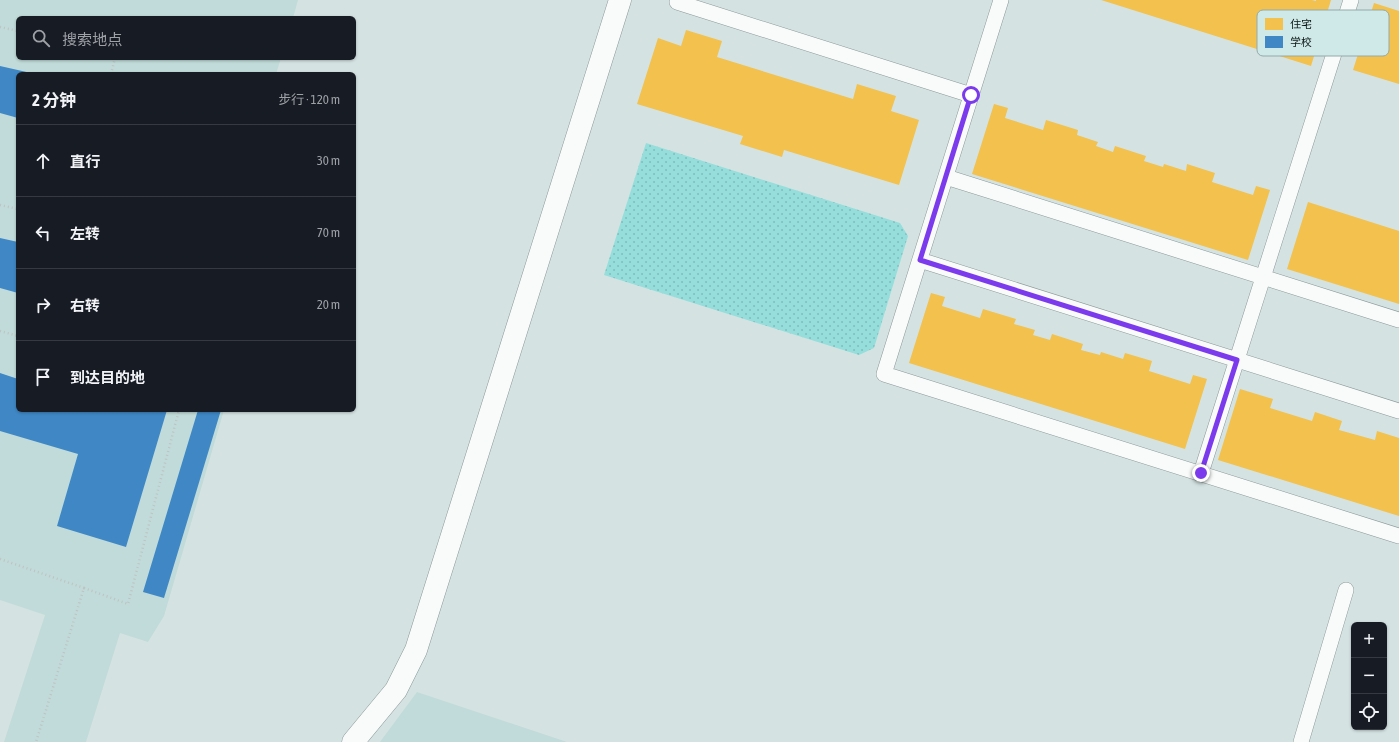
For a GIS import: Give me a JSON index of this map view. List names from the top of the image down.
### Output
{
  "legend": ["住宅", "学校"],
  "page": {
    "search": "搜索地点",
    "heading": ["2 分钟", "步行 · 120 m"],
    "list": [
      ["直行", "30 m"],
      ["左转", "70 m"],
      ["右转", "20 m"],
      "到达目的地"
    ],
    "map_buttons": ["+", "−"]
  }
}
